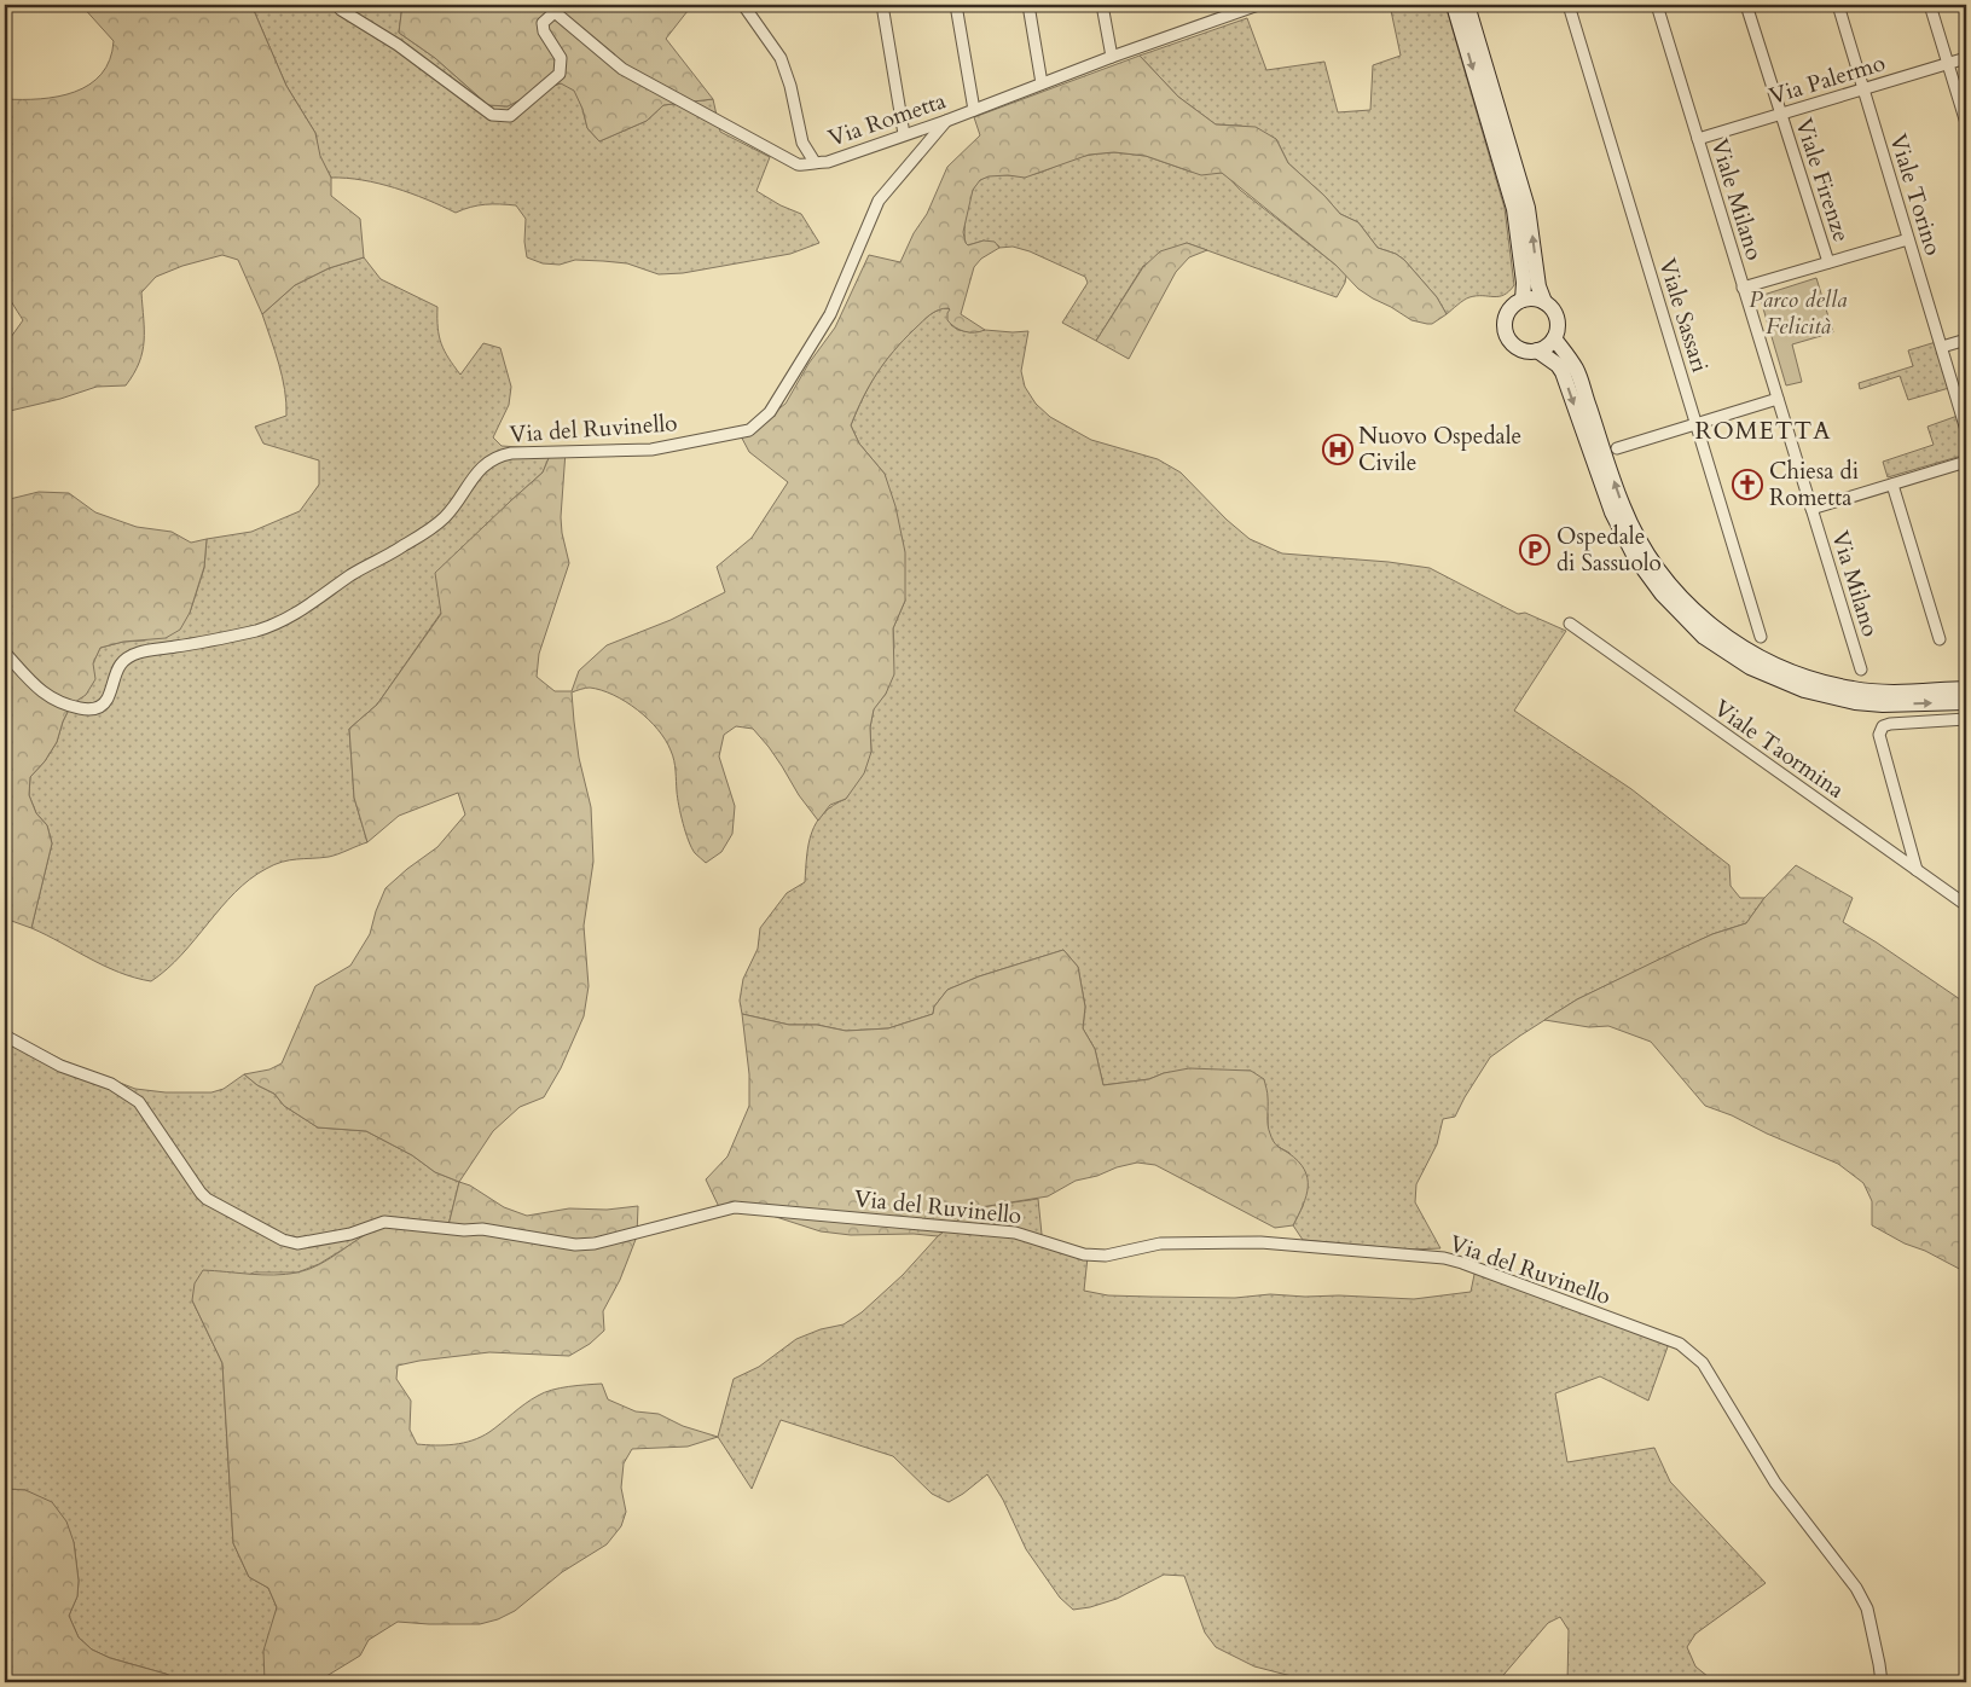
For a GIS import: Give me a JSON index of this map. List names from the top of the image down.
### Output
{
  "streets": {
    "street": [
      "Via Palermo",
      "Via Rometta",
      "Viale Firenze",
      "Viale Torino",
      "Viale Milano",
      "Viale Sassari",
      "Via del Ruvinello",
      "Via Milano",
      "Viale Taormina"
    ]
  },
  "crossings": [
    ["Via Palermo", "Viale Firenze"],
    ["Via Palermo", "Viale Torino"],
    ["Via Palermo", "Viale Milano"],
    ["Via Rometta", "Via del Ruvinello"],
    ["Viale Milano", "Via Milano"]
  ],
  "districts": ["ROMETTA"],
  "parks": ["Parco della Felicità"],
  "places": {
    "hospital": ["Nuovo Ospedale Civile"],
    "church": ["Chiesa di Rometta"],
    "parking": ["Ospedale di Sassuolo"]
  }
}
